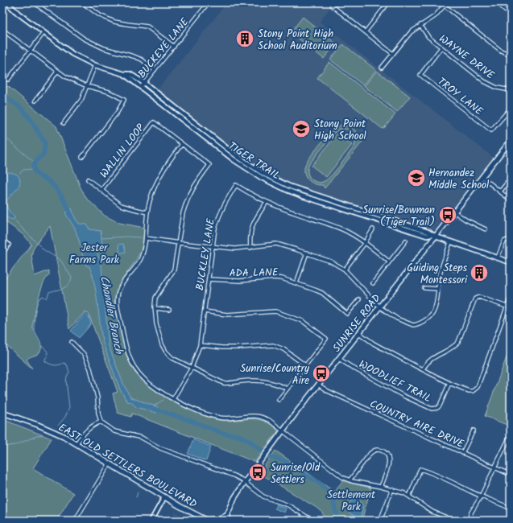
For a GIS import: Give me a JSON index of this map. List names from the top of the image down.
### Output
{
  "streets": {
    "main road": ["SUNRISE ROAD", "EAST OLD SETTLERS BOULEVARD"],
    "street": [
      "BUCKEYE LANE",
      "WAYNE DRIVE",
      "TROY LANE",
      "WALLIN LOOP",
      "TIGER TRAIL",
      "BUCKLEY LANE",
      "ADA LANE",
      "WOODLIEF TRAIL",
      "COUNTRY AIRE DRIVE"
    ]
  },
  "crossings": [
    ["BUCKEYE LANE", "TIGER TRAIL"],
    ["WAYNE DRIVE", "TROY LANE"],
    ["TIGER TRAIL", "SUNRISE ROAD"],
    ["BUCKLEY LANE", "ADA LANE"],
    ["SUNRISE ROAD", "WOODLIEF TRAIL"],
    ["SUNRISE ROAD", "COUNTRY AIRE DRIVE"]
  ],
  "water": ["Chandler Branch"],
  "parks": ["Jester Farms Park", "Settlement Park"],
  "places": {
    "building": ["Stony Point High School Auditorium", "Guiding Steps Montessori"],
    "school or university": ["Stony Point High School", "Hernandez Middle School"],
    "bus stop": ["Sunrise/Bowman (Tiger Trail)", "Sunrise/Country Aire", "Sunrise/Old Settlers"]
  }
}
